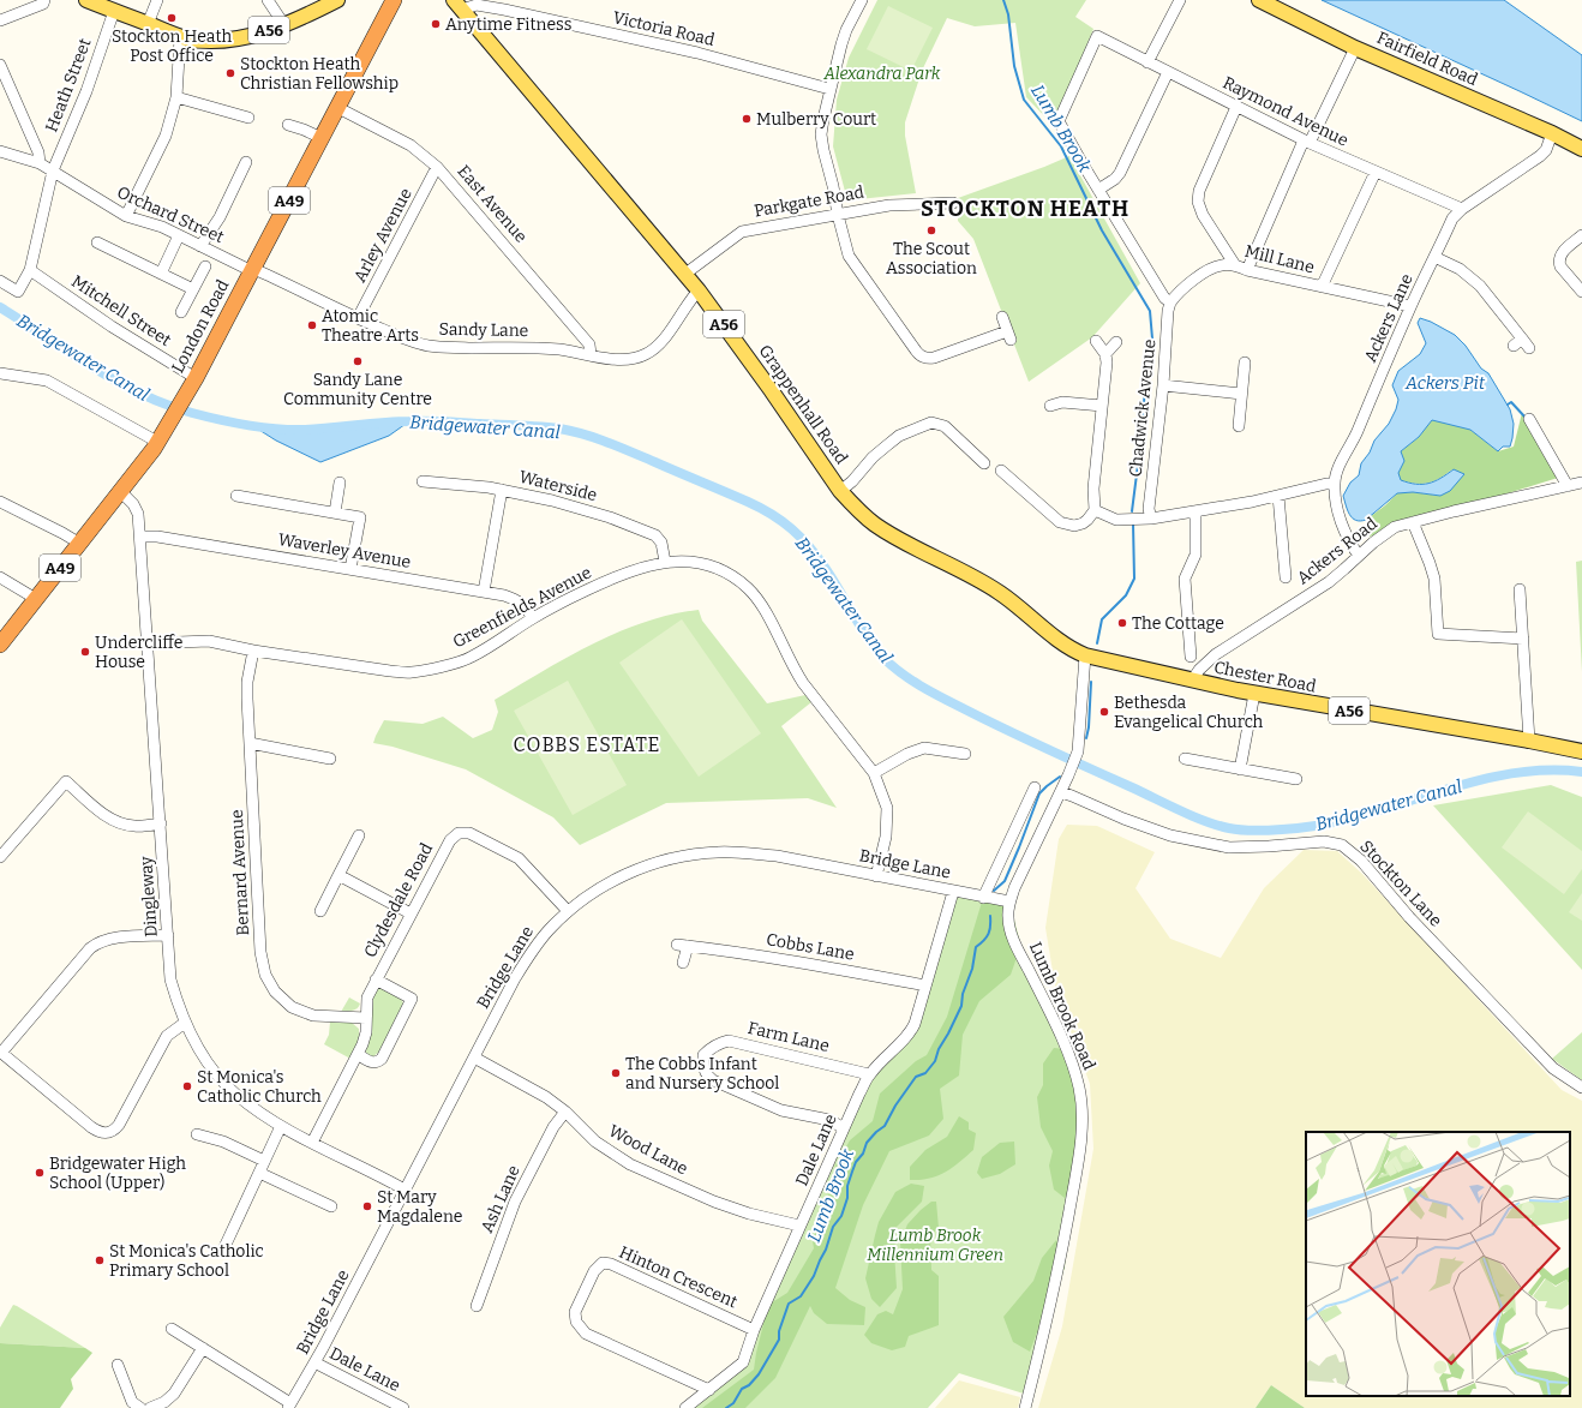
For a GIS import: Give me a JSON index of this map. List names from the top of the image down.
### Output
{
  "streets": {
    "highway": ["A49", "London Road"],
    "main road": [
      "A56",
      "Fairfield Road",
      "Grappenhall Road",
      "Chester Road"
    ],
    "street": [
      "Victoria Road",
      "Heath Street",
      "Raymond Avenue",
      "Parkgate Road",
      "East Avenue",
      "Orchard Street",
      "Arley Avenue",
      "Mill Lane",
      "Mitchell Street",
      "Ackers Lane",
      "Sandy Lane",
      "Chadwick Avenue",
      "Waterside",
      "Waverley Avenue",
      "Ackers Road",
      "Greenfields Avenue",
      "Bridge Lane",
      "Bernard Avenue",
      "Stockton Lane",
      "Dingleway",
      "Clydesdale Road",
      "Cobbs Lane",
      "Lumb Brook Road",
      "Farm Lane",
      "Wood Lane",
      "Dale Lane",
      "Ash Lane",
      "Hinton Crescent"
    ]
  },
  "crossings": [
    ["Victoria Road", "Grappenhall Road"],
    ["A56", "Heath Street"],
    ["Fairfield Road", "Ackers Lane"],
    ["Heath Street", "Orchard Street"],
    ["Heath Street", "Mitchell Street"],
    ["Raymond Avenue", "Ackers Lane"],
    ["Parkgate Road", "Grappenhall Road"],
    ["East Avenue", "Arley Avenue"],
    ["East Avenue", "London Road"],
    ["East Avenue", "Sandy Lane"],
    ["Orchard Street", "London Road"],
    ["Orchard Street", "Sandy Lane"],
    ["Arley Avenue", "Sandy Lane"],
    ["Mill Lane", "Ackers Lane"],
    ["Mill Lane", "Chadwick Avenue"],
    ["Mitchell Street", "London Road"],
    ["Ackers Lane", "Ackers Road"],
    ["London Road", "Sandy Lane"],
    ["London Road", "Dingleway"],
    ["Sandy Lane", "Grappenhall Road"],
    ["Grappenhall Road", "Chester Road"],
    ["Grappenhall Road", "Lumb Brook Road"],
    ["Waterside", "Greenfields Avenue"],
    ["Waverley Avenue", "Greenfields Avenue"],
    ["Waverley Avenue", "Dingleway"],
    ["Ackers Road", "Chester Road"],
    ["Greenfields Avenue", "Bridge Lane"],
    ["Greenfields Avenue", "Bernard Avenue"],
    ["Greenfields Avenue", "Dingleway"],
    ["Chester Road", "Lumb Brook Road"],
    ["Bridge Lane", "Dingleway"],
    ["Bridge Lane", "Clydesdale Road"],
    ["Bridge Lane", "Lumb Brook Road"],
    ["Bridge Lane", "Wood Lane"],
    ["Bridge Lane", "Dale Lane"],
    ["Bernard Avenue", "Clydesdale Road"],
    ["Stockton Lane", "Lumb Brook Road"],
    ["Dingleway", "Clydesdale Road"],
    ["Cobbs Lane", "Dale Lane"],
    ["Farm Lane", "Dale Lane"],
    ["Wood Lane", "Dale Lane"],
    ["Wood Lane", "Ash Lane"],
    ["Dale Lane", "Hinton Crescent"]
  ],
  "districts": ["STOCKTON HEATH", "COBBS ESTATE"],
  "water": ["Lumb Brook", "Bridgewater Canal", "Ackers Pit"],
  "parks": ["Alexandra Park", "Lumb Brook Millennium Green"],
  "places": [
    "Stockton Heath Post Office",
    "Anytime Fitness",
    "Stockton Heath Christian Fellowship",
    "Mulberry Court",
    "The Scout Association",
    "Atomic Theatre Arts",
    "Sandy Lane Community Centre",
    "The Cottage",
    "Undercliffe House",
    "Bethesda Evangelical Church",
    "The Cobbs Infant and Nursery School",
    "St Monica's Catholic Church",
    "Bridgewater High School (Upper)",
    "St Mary Magdalene",
    "St Monica's Catholic Primary School"
  ]
}
